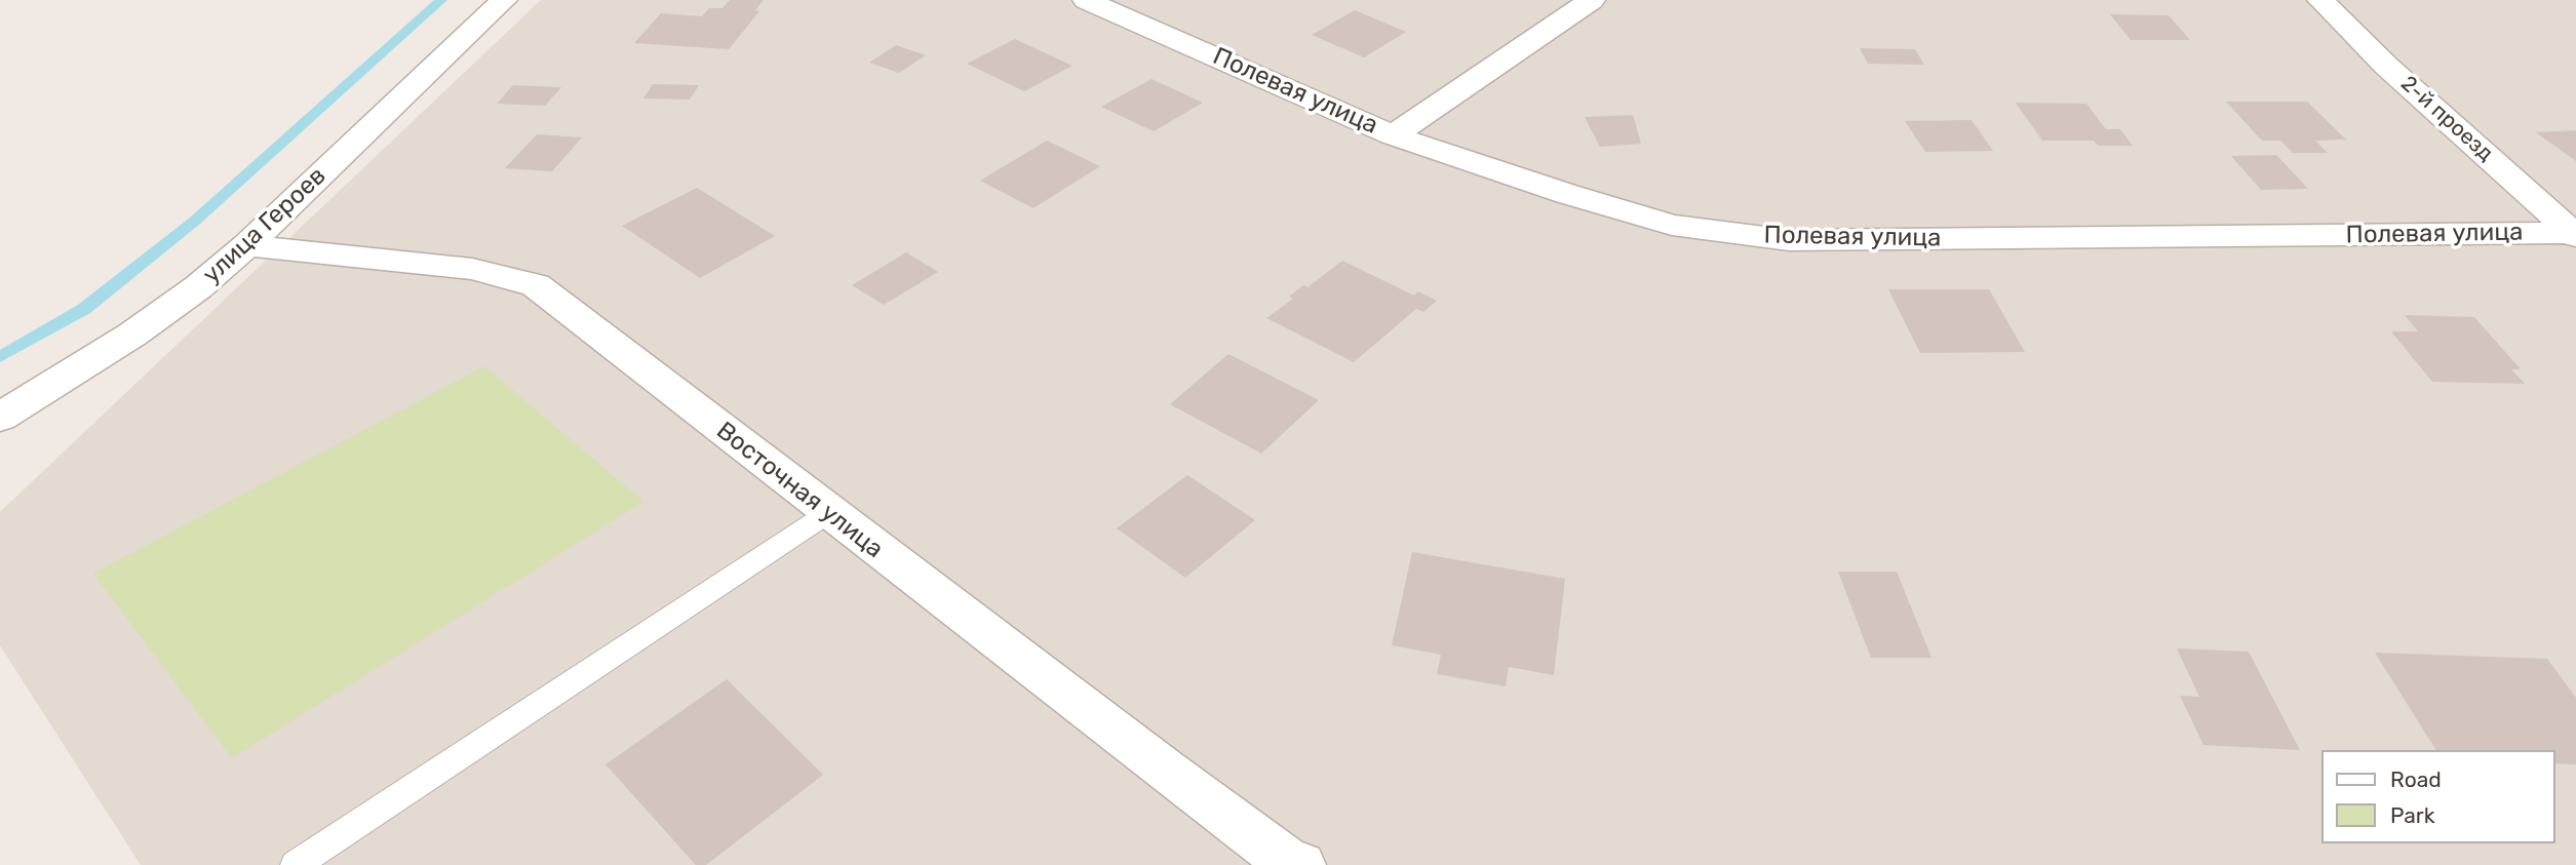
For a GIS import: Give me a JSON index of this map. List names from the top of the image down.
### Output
{
  "streets": {
    "street": [
      "Полевая улица",
      "2-й проезд",
      "улица Героев",
      "Восточная улица"
    ]
  },
  "crossings": [
    ["Полевая улица", "2-й проезд"],
    ["улица Героев", "Восточная улица"]
  ],
  "legend": ["Road", "Park"]
}
